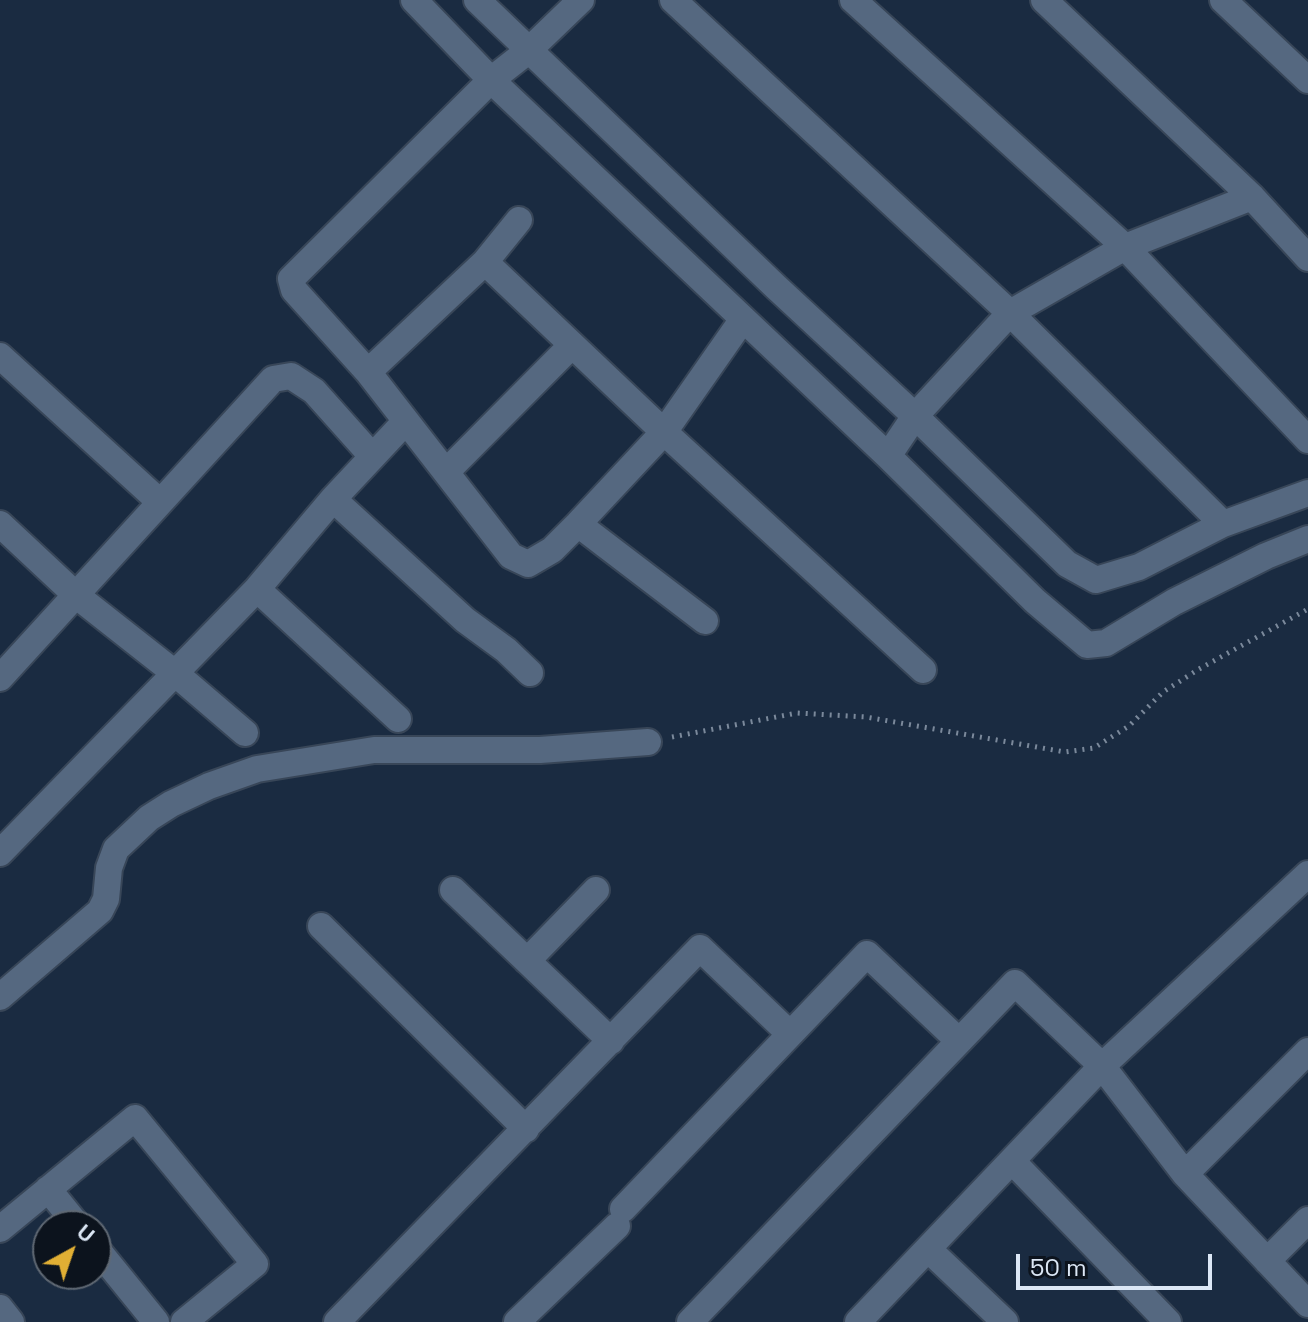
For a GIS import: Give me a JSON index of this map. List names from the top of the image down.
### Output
{
  "scale_bar": "50 m",
  "north": "top right"
}
